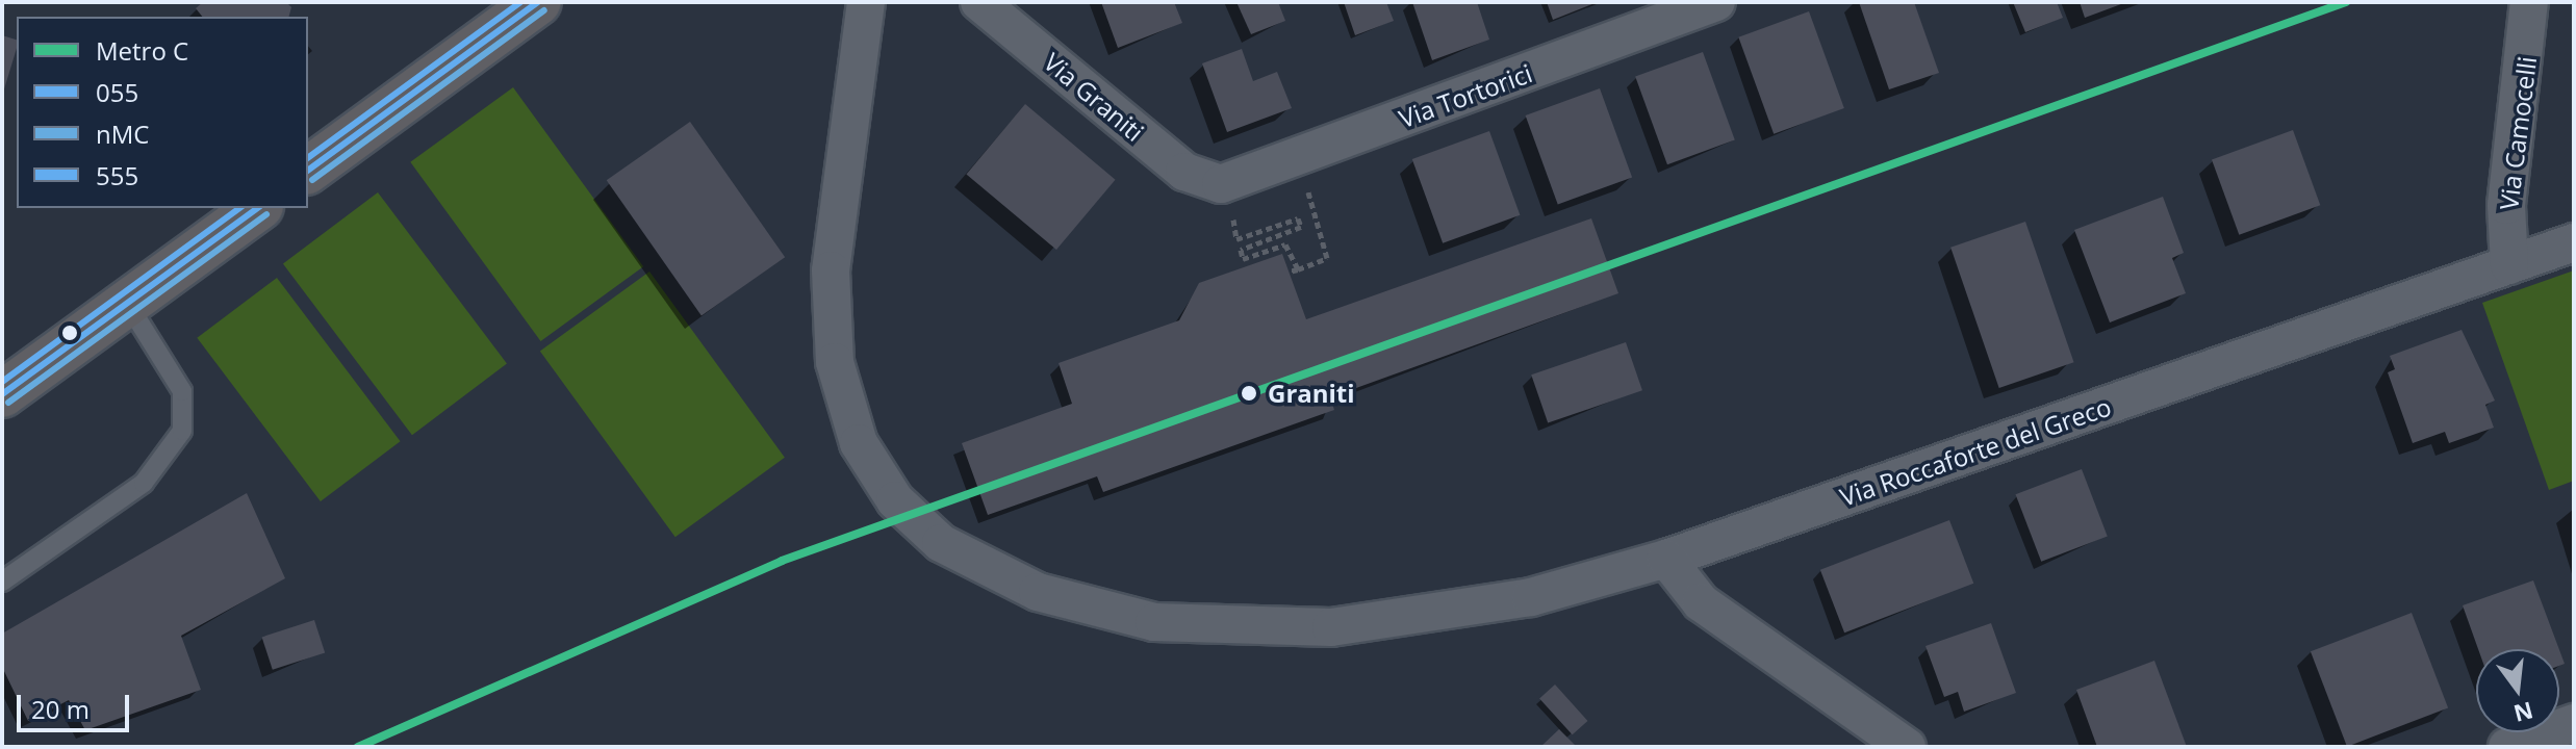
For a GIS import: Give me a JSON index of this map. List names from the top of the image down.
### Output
{
  "streets": {
    "street": [
      "Via Tortorici",
      "Via Graniti",
      "Via Camocelli",
      "Via Roccaforte del Greco"
    ]
  },
  "crossings": [
    ["Via Tortorici", "Via Graniti"],
    ["Via Camocelli", "Via Roccaforte del Greco"]
  ],
  "places": ["Graniti"],
  "lines": [
    "metro line C",
    "transit line 055",
    "transit line 555",
    "transit line nMC"
  ],
  "legend": [
    "Metro C",
    "055",
    "nMC",
    "555"
  ],
  "scale_bar": "20 m",
  "north": "bottom"
}
